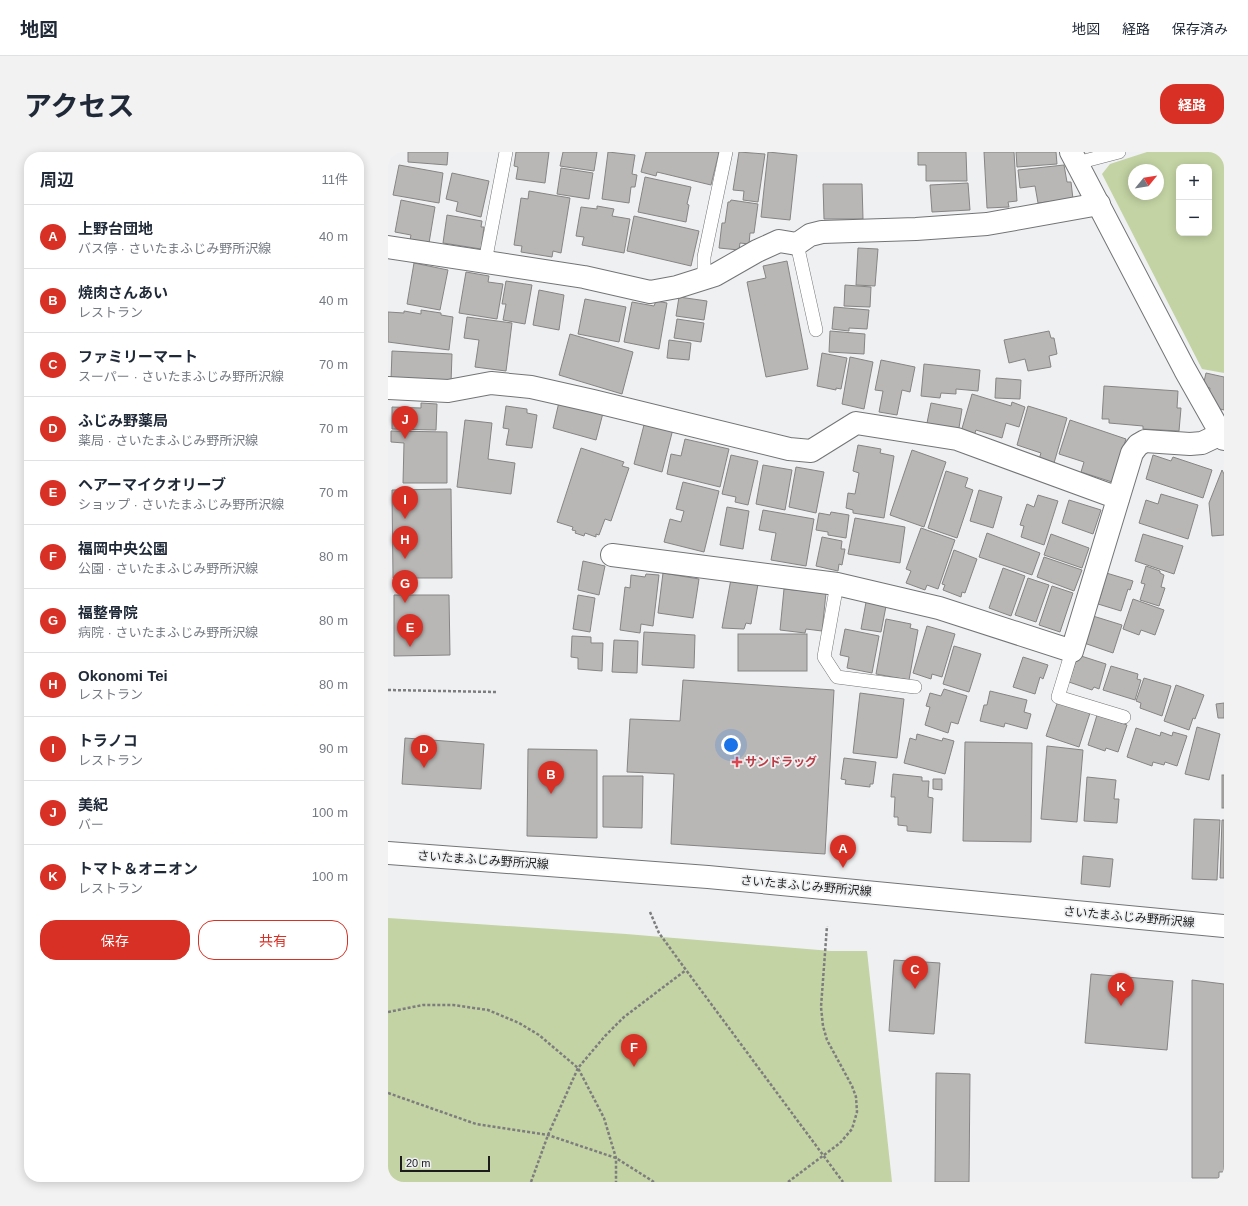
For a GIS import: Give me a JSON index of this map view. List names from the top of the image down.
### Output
{
  "streets": {
    "street": ["さいたまふじみ野所沢線"]
  },
  "places": {
    "health": ["サンドラッグ"]
  },
  "scale_bar": "20 m",
  "north": "top right",
  "page": {
    "header": "地図",
    "nav": ["地図", "経路", "保存済み"],
    "title": "アクセス",
    "buttons": [
      "経路",
      ["保存", "共有"]
    ],
    "heading": ["周辺", "11件"],
    "map_buttons": ["+", "−"],
    "list": [
      {
        "mark": "A",
        "name": "上野台団地",
        "note": "バス停 · さいたまふじみ野所沢線",
        "value": "40 m"
      },
      {
        "mark": "B",
        "name": "焼肉さんあい",
        "note": "レストラン",
        "value": "40 m"
      },
      {
        "mark": "C",
        "name": "ファミリーマート",
        "note": "スーパー · さいたまふじみ野所沢線",
        "value": "70 m"
      },
      {
        "mark": "D",
        "name": "ふじみ野薬局",
        "note": "薬局 · さいたまふじみ野所沢線",
        "value": "70 m"
      },
      {
        "mark": "E",
        "name": "ヘアーマイクオリーブ",
        "note": "ショップ · さいたまふじみ野所沢線",
        "value": "70 m"
      },
      {
        "mark": "F",
        "name": "福岡中央公園",
        "note": "公園 · さいたまふじみ野所沢線",
        "value": "80 m"
      },
      {
        "mark": "G",
        "name": "福整骨院",
        "note": "病院 · さいたまふじみ野所沢線",
        "value": "80 m"
      },
      {
        "mark": "H",
        "name": "Okonomi Tei",
        "note": "レストラン",
        "value": "80 m"
      },
      {
        "mark": "I",
        "name": "トラノコ",
        "note": "レストラン",
        "value": "90 m"
      },
      {
        "mark": "J",
        "name": "美紀",
        "note": "バー",
        "value": "100 m"
      },
      {
        "mark": "K",
        "name": "トマト＆オニオン",
        "note": "レストラン",
        "value": "100 m"
      }
    ],
    "pins": [
      "J",
      "I",
      "H",
      "G",
      "E",
      "D",
      "B",
      "A",
      "C",
      "K",
      "F"
    ],
    "scale": "20 m"
  }
}
